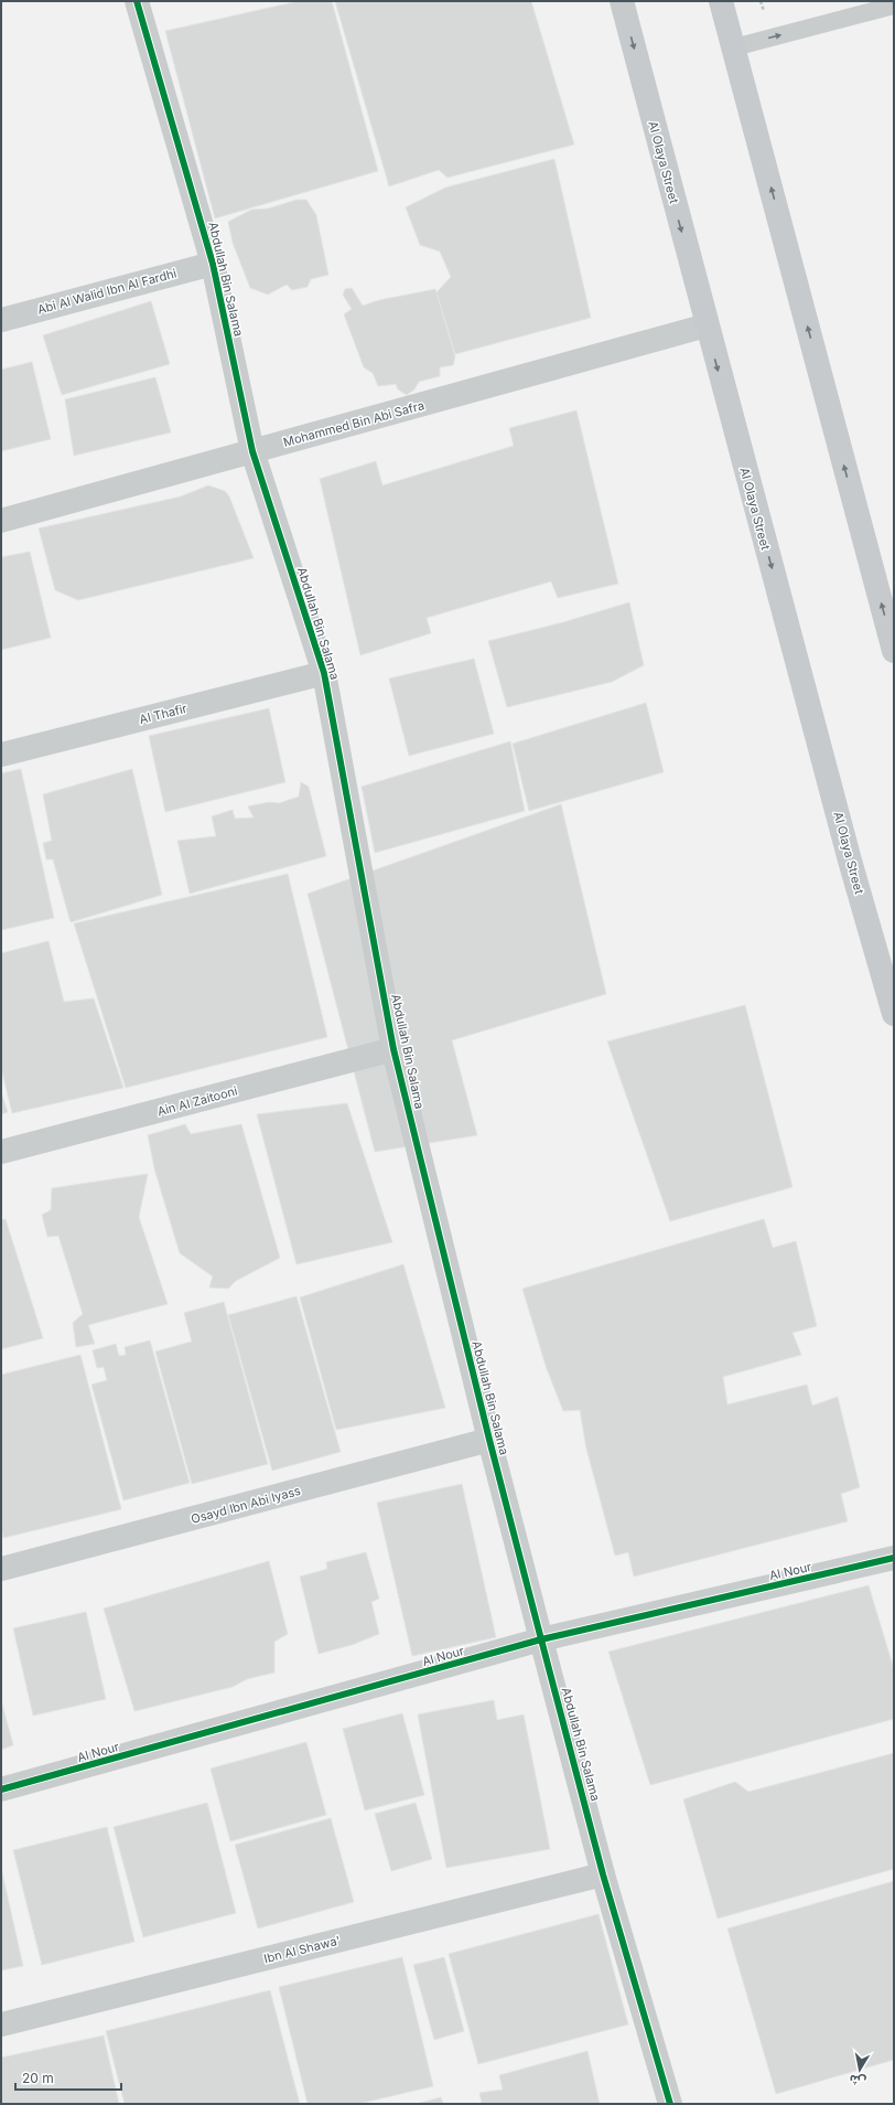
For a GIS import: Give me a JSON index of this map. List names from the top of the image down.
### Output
{
  "streets": {
    "main road": ["Al Olaya Street"],
    "street": [
      "Abdullah Bin Salama",
      "Abi Al Walid Ibn Al Fardhi",
      "Mohammed Bin Abi Safra",
      "Al Thafir",
      "Ain Al Zaitooni",
      "Osayd Ibn Abi Iyass",
      "Al Nour",
      "Ibn Al Shawa'"
    ]
  },
  "crossings": [
    ["Al Olaya Street", "Mohammed Bin Abi Safra"],
    ["Abdullah Bin Salama", "Abi Al Walid Ibn Al Fardhi"],
    ["Abdullah Bin Salama", "Mohammed Bin Abi Safra"],
    ["Abdullah Bin Salama", "Al Thafir"],
    ["Abdullah Bin Salama", "Ain Al Zaitooni"],
    ["Abdullah Bin Salama", "Osayd Ibn Abi Iyass"],
    ["Abdullah Bin Salama", "Al Nour"],
    ["Abdullah Bin Salama", "Ibn Al Shawa'"]
  ],
  "scale_bar": "20 m",
  "north": "bottom"
}
